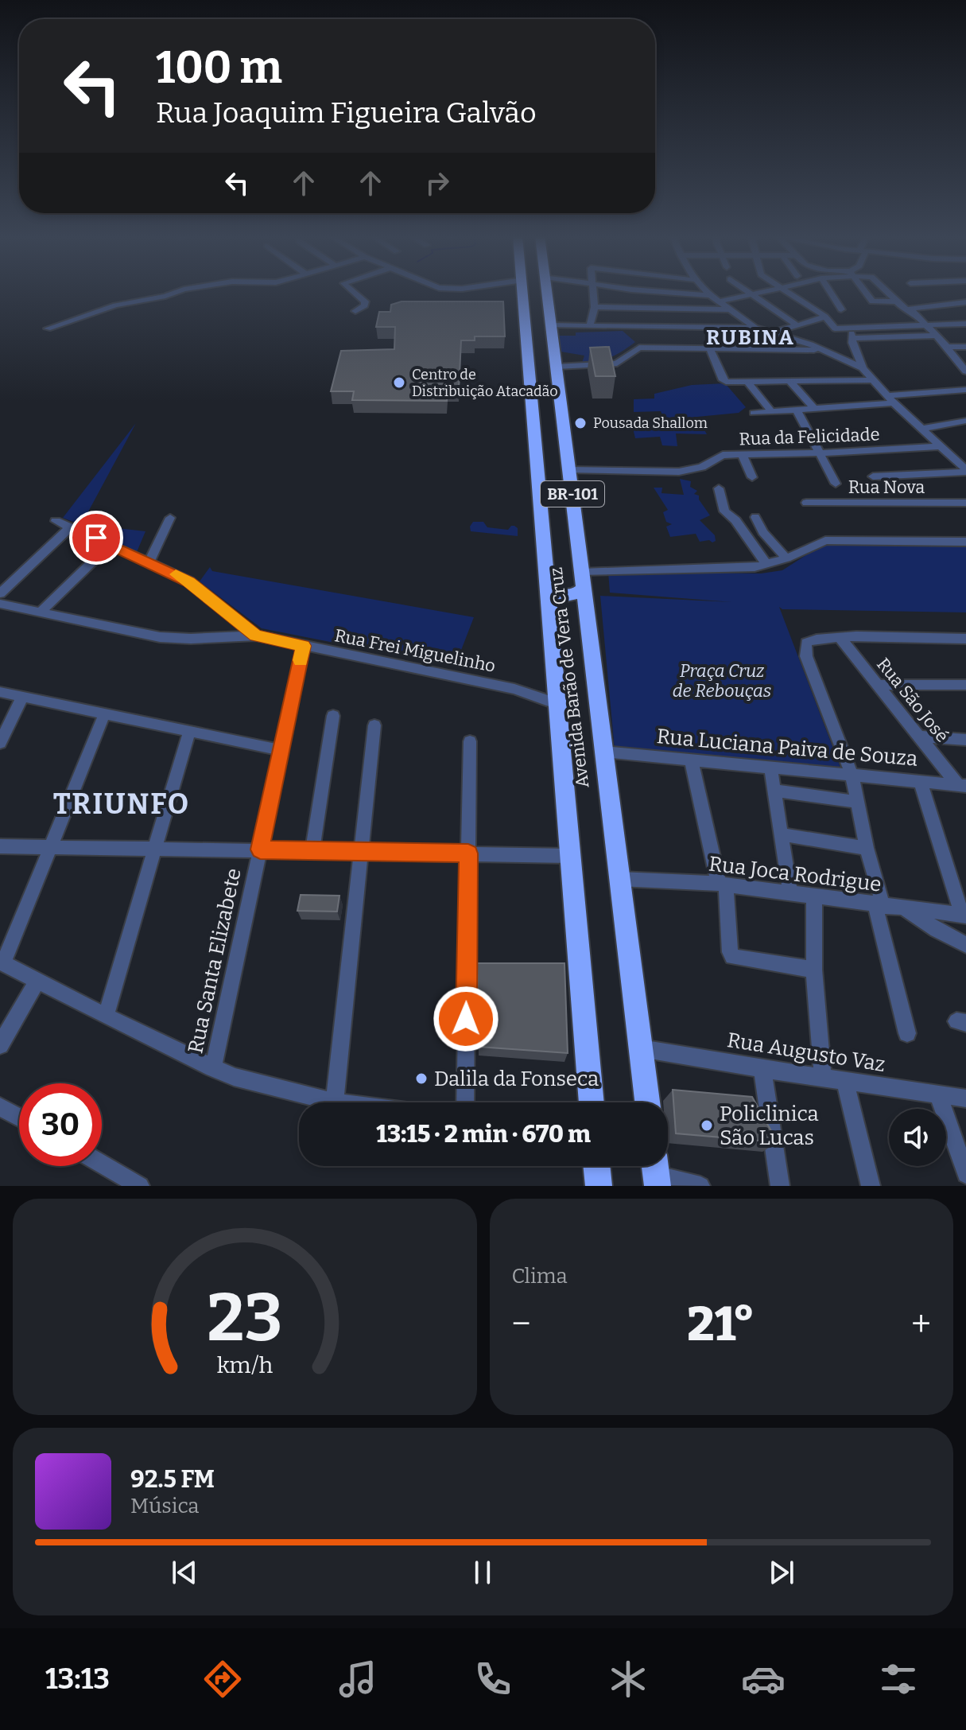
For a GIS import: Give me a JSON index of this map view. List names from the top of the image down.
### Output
{
  "streets": {
    "highway": ["BR-101", "Avenida Barão de Vera Cruz"],
    "street": [
      "Rua da Felicidade",
      "Rua Nova",
      "Rua Frei Miguelinho",
      "Rua São José",
      "Rua Luciana Paiva de Souza",
      "Rua Joca Rodrigue",
      "Rua Santa Elizabete",
      "Rua Augusto Vaz"
    ]
  },
  "crossings": [
    ["Rua da Felicidade", "Avenida Barão de Vera Cruz"],
    ["Rua Frei Miguelinho", "Avenida Barão de Vera Cruz"],
    ["Rua Frei Miguelinho", "Rua Santa Elizabete"],
    ["Avenida Barão de Vera Cruz", "Rua Luciana Paiva de Souza"],
    ["Avenida Barão de Vera Cruz", "Rua Joca Rodrigue"],
    ["Avenida Barão de Vera Cruz", "Rua Augusto Vaz"],
    ["Rua São José", "Rua Luciana Paiva de Souza"]
  ],
  "districts": ["RUBINA", "TRIUNFO"],
  "parks": ["Praça Cruz de Rebouças"],
  "places": [
    "Centro de Distribuição Atacadão",
    "Pousada Shallom",
    "Dalila da Fonseca",
    "Policlinica São Lucas"
  ],
  "page": {
    "turn": ["100 m", "Rua Joaquim Figueira Galvão"],
    "limit": "30",
    "trip": "13:15 · 2 min · 670 m",
    "tile": "Clima",
    "heat": ["−", "21°", "+"],
    "song": ["92.5 FM", "Música"],
    "tabs": "13:13",
    "gauge": ["23", "km/h"]
  }
}
